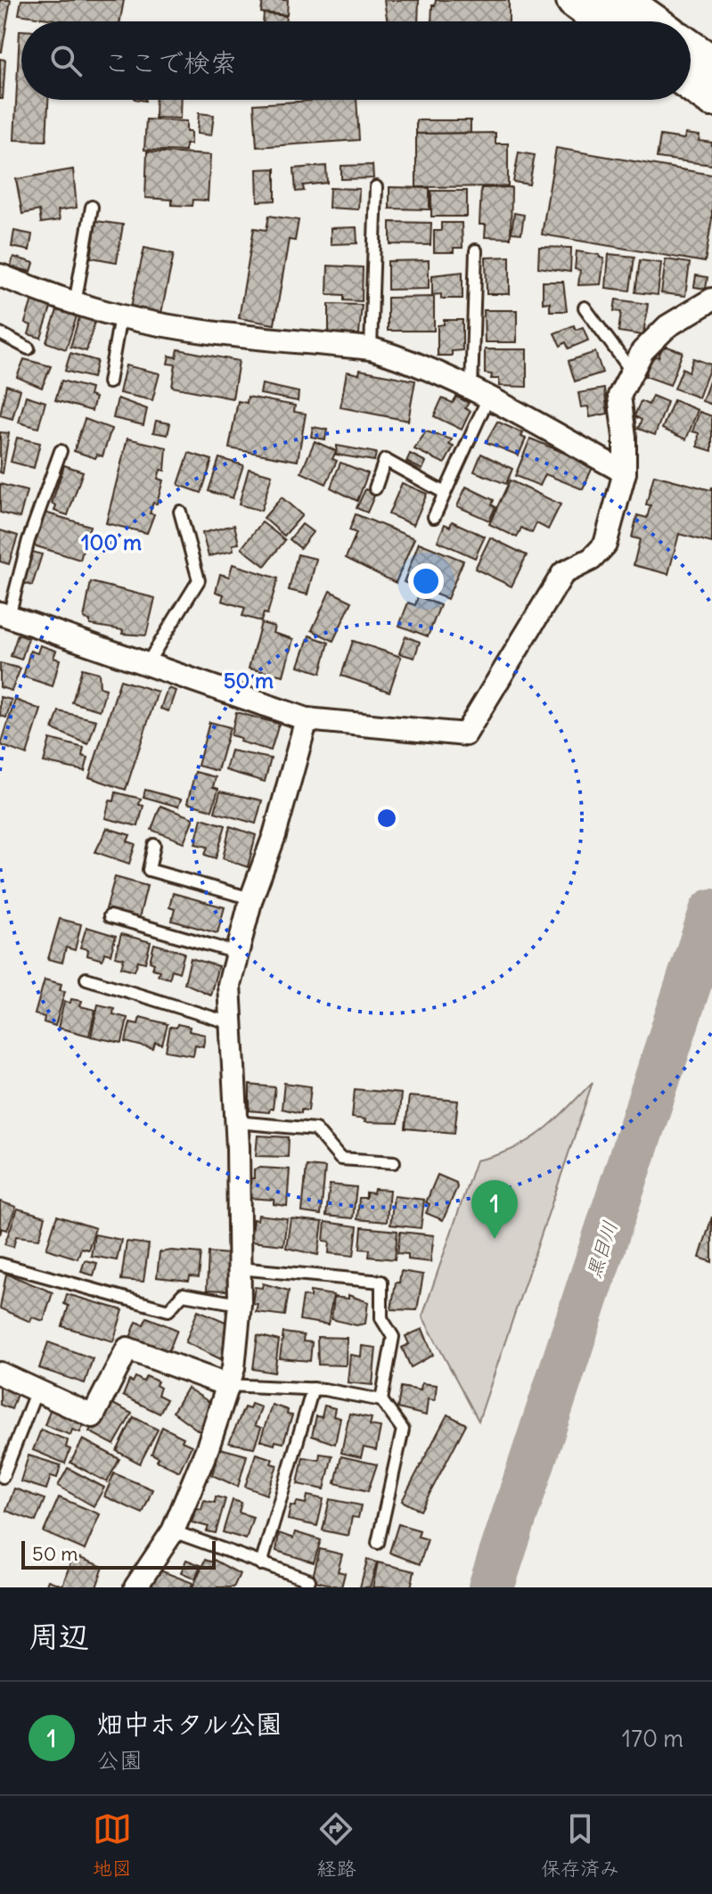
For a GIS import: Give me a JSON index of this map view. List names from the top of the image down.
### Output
{
  "water": ["黒目川"],
  "scale_bar": "50 m",
  "page": {
    "search": "ここで検索",
    "pins": "1",
    "scale": "50 m",
    "heading": "周辺",
    "list": [
      {
        "mark": "1",
        "name": "畑中ホタル公園",
        "note": "公園",
        "value": "170 m"
      }
    ],
    "nav": ["地図", "経路", "保存済み"]
  },
  "rings": ["100 m", "50 m"]
}
